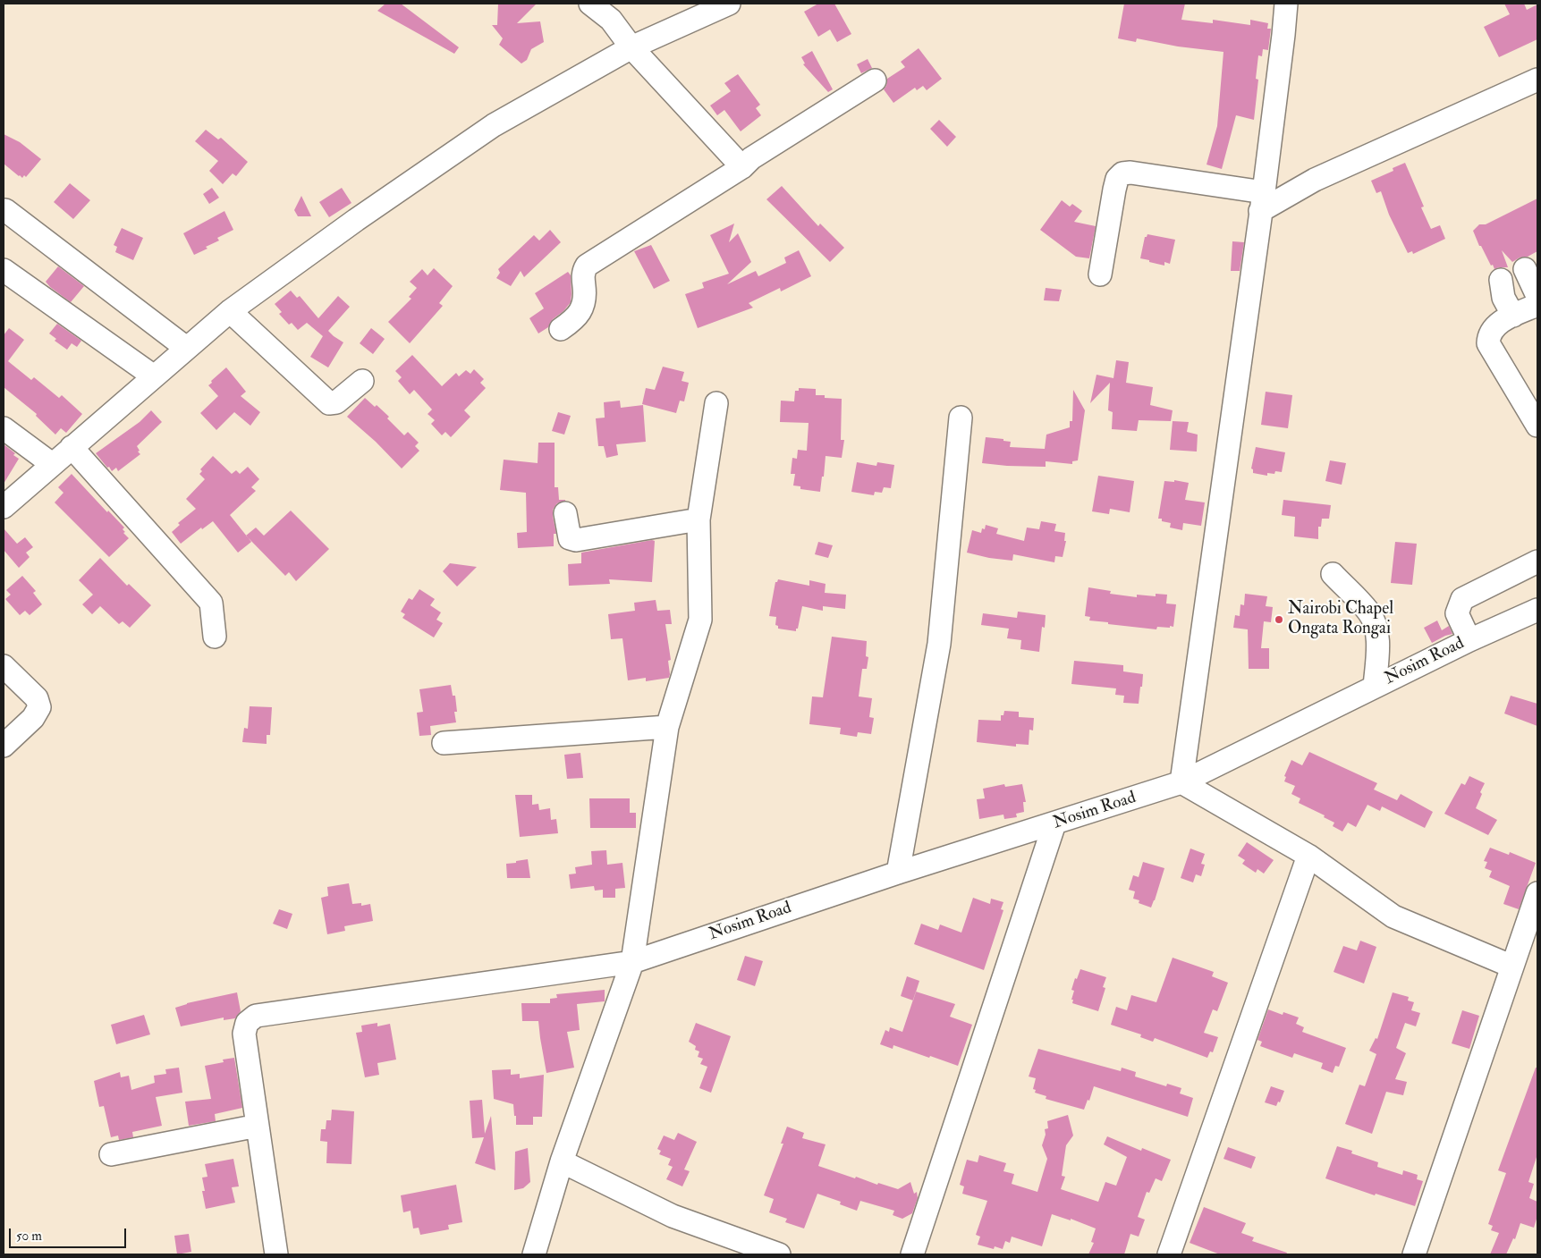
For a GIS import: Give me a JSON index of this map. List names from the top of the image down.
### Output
{
  "streets": {
    "street": ["Nosim Road"]
  },
  "places": ["Nairobi Chapel Ongata Rongai"],
  "scale_bar": "50 m"
}
